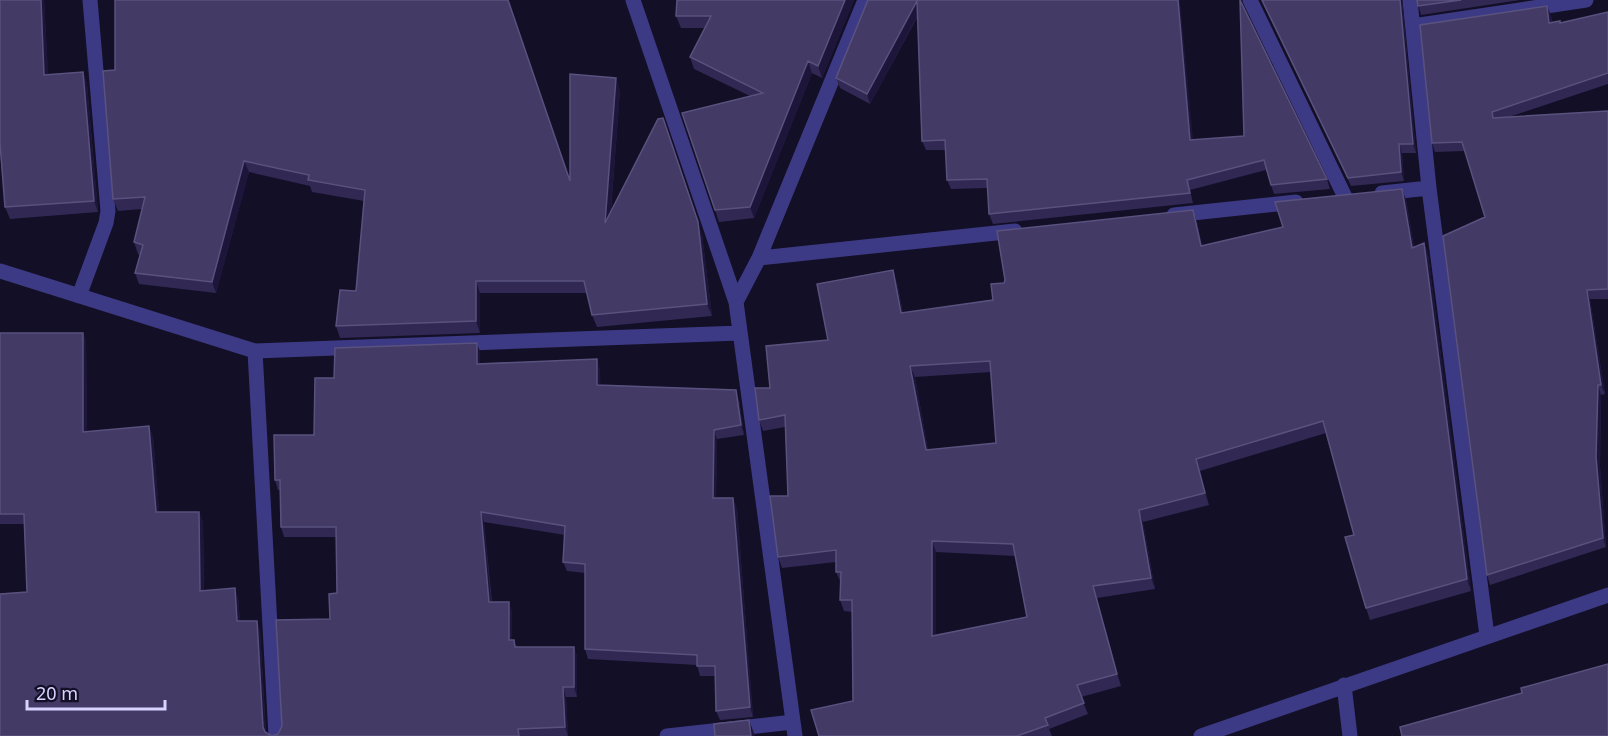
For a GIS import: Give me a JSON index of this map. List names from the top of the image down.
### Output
{
  "scale_bar": "20 m"
}
